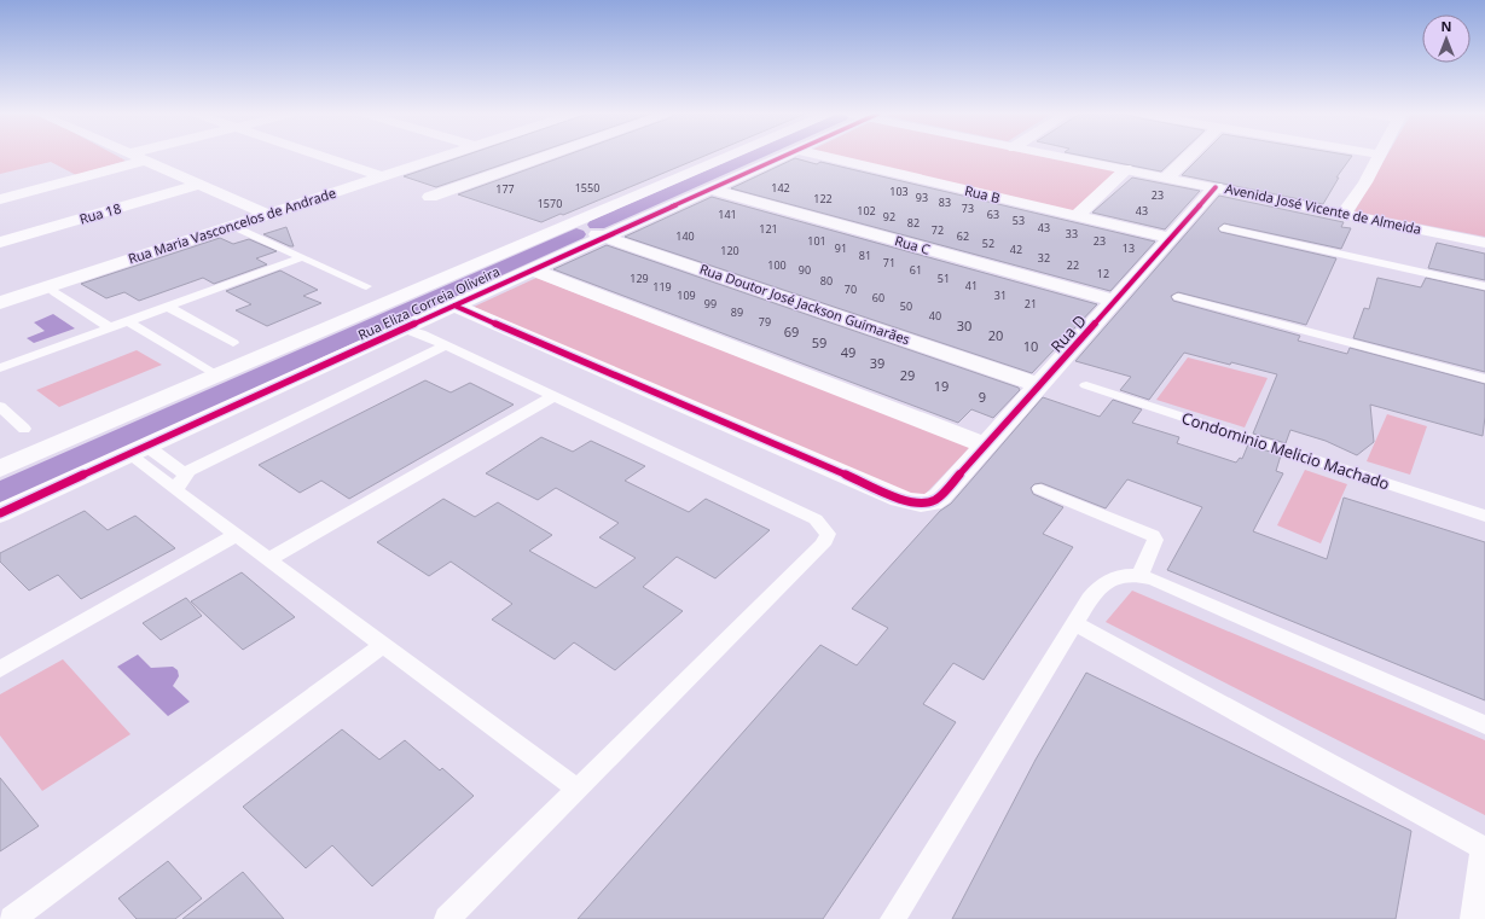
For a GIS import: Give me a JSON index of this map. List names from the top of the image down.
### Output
{
  "streets": {
    "street": [
      "Rua B",
      "Avenida José Vicente de Almeida",
      "Rua 18",
      "Rua Maria Vasconcelos de Andrade",
      "Rua C",
      "Rua Eliza Correia Oliveira",
      "Rua Doutor José Jackson Guimarães",
      "Rua D"
    ],
    "lane": ["Condominio Melicio Machado"]
  },
  "crossings": [
    ["Rua B", "Rua D"],
    ["Avenida José Vicente de Almeida", "Rua D"],
    ["Rua C", "Rua Eliza Correia Oliveira"],
    ["Rua C", "Rua D"],
    ["Rua Eliza Correia Oliveira", "Rua Doutor José Jackson Guimarães"],
    ["Rua Eliza Correia Oliveira", "Rua D"],
    ["Rua Doutor José Jackson Guimarães", "Rua D"]
  ],
  "house_numbers": [
    "1550",
    "142",
    "177",
    "103",
    "23",
    "93",
    "122",
    "83",
    "1570",
    "73",
    "102",
    "43",
    "141",
    "63",
    "92",
    "53",
    "82",
    "43",
    "121",
    "72",
    "33",
    "140",
    "62",
    "101",
    "23",
    "52",
    "91",
    "13",
    "42",
    "120",
    "81",
    "32",
    "71",
    "100",
    "22",
    "90",
    "61",
    "12",
    "129",
    "51",
    "80",
    "41",
    "119",
    "70",
    "109",
    "31",
    "60",
    "99",
    "21",
    "50",
    "89",
    "40",
    "79",
    "30",
    "69",
    "20",
    "59",
    "10",
    "49",
    "39",
    "29",
    "19",
    "9"
  ],
  "north": "top"
}
